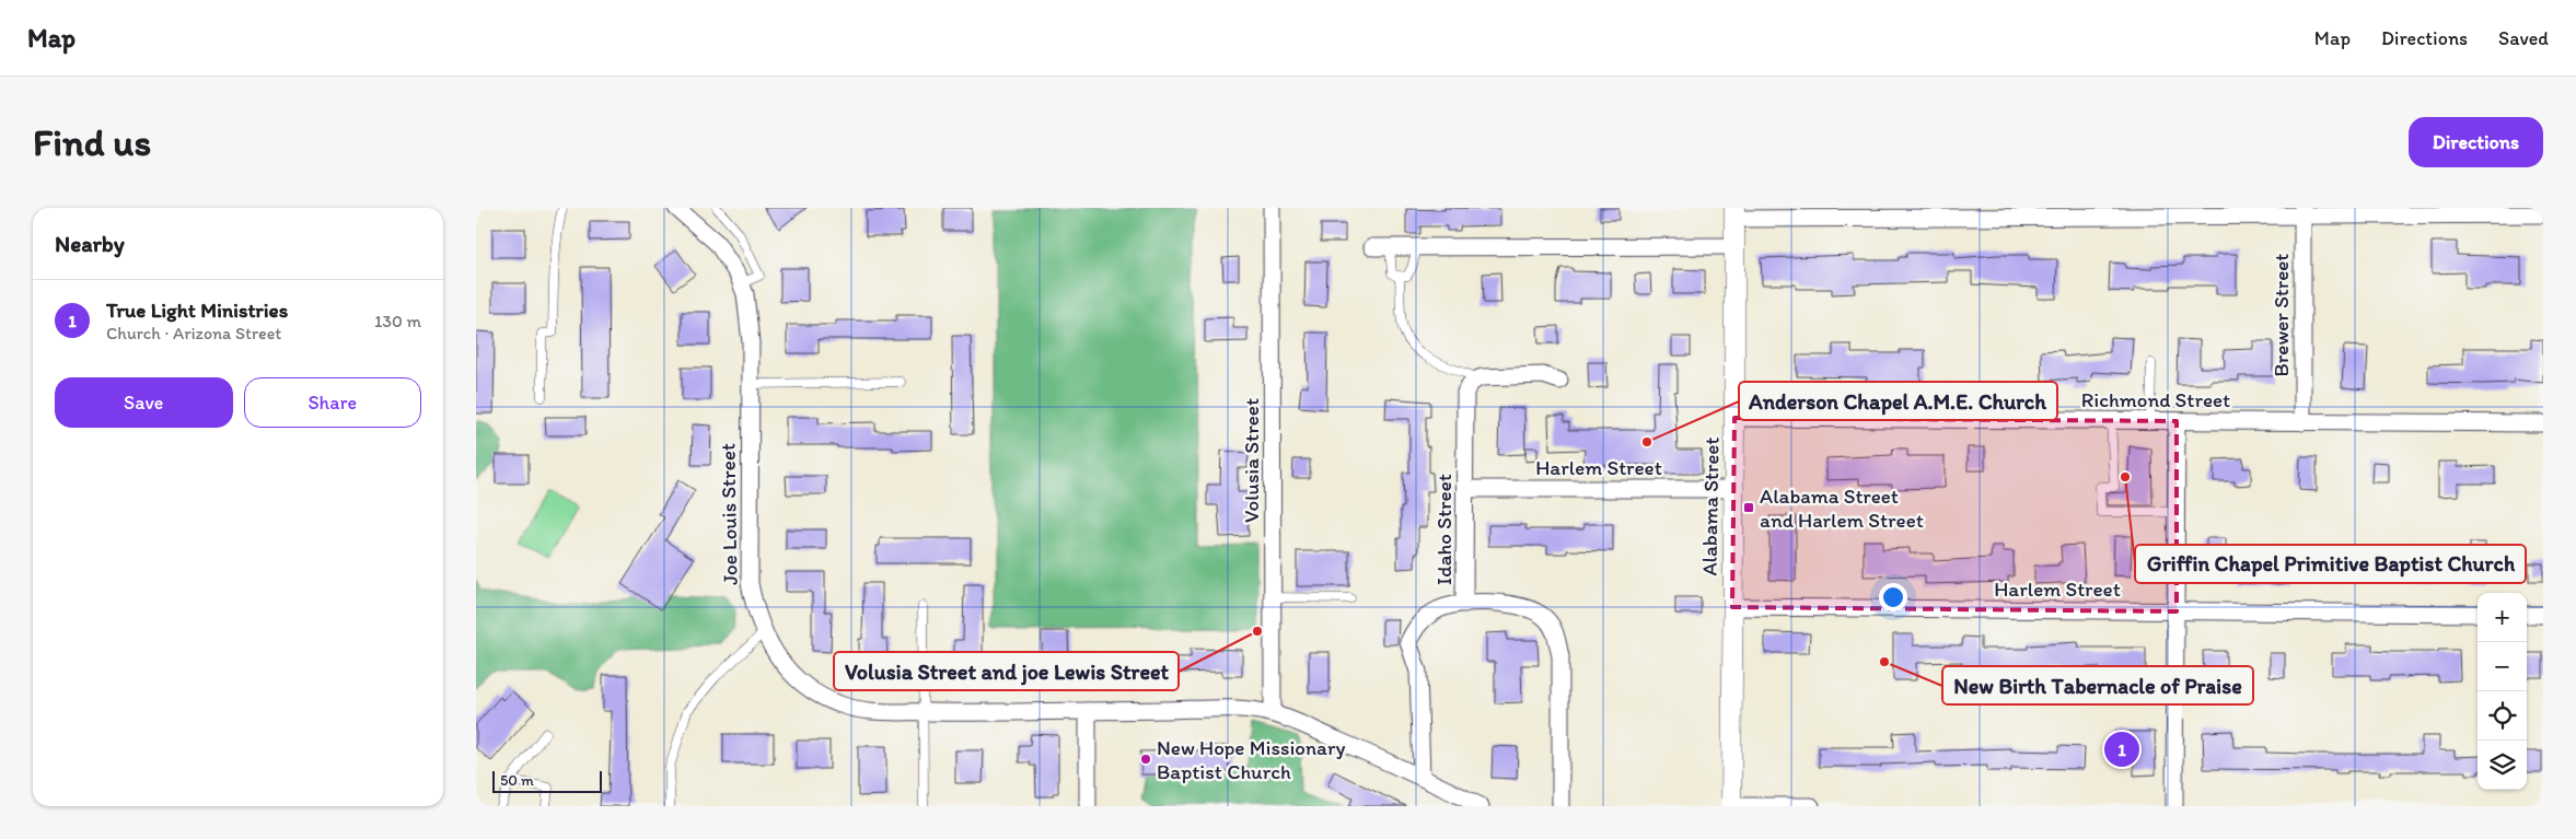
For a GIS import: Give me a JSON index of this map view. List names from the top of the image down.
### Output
{
  "streets": {
    "street": [
      "Brewer Street",
      "Richmond Street",
      "Volusia Street",
      "Harlem Street",
      "Alabama Street",
      "Joe Louis Street",
      "Idaho Street"
    ]
  },
  "crossings": [
    ["Brewer Street", "Richmond Street"],
    ["Richmond Street", "Alabama Street"],
    ["Volusia Street", "Joe Louis Street"],
    ["Harlem Street", "Alabama Street"],
    ["Harlem Street", "Idaho Street"]
  ],
  "places": {
    "other": [
      "Anderson Chapel A.M.E. Church",
      "Griffin Chapel Primitive Baptist Church",
      "Volusia Street and joe Lewis Street",
      "New Birth Tabernacle of Praise",
      "New Hope Missionary Baptist Church"
    ],
    "transit": ["Alabama Street and Harlem Street"]
  },
  "scale_bar": "50 m",
  "page": {
    "header": "Map",
    "nav": ["Map", "Directions", "Saved"],
    "buttons": [
      "Directions",
      ["Save", "Share"]
    ],
    "title": "Find us",
    "heading": "Nearby",
    "list": [
      {
        "mark": "1",
        "name": "True Light Ministries",
        "note": "Church · Arizona Street",
        "value": "130 m"
      }
    ],
    "map_buttons": ["+", "−"],
    "pins": "1",
    "scale": "50 m"
  }
}
